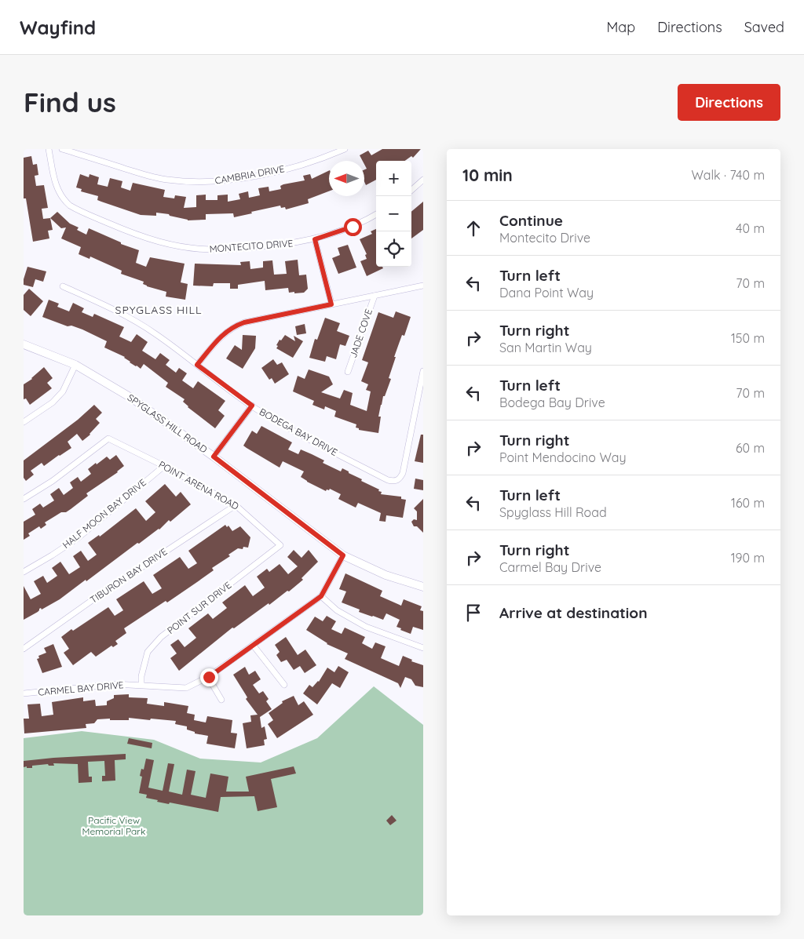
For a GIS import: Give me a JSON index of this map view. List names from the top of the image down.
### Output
{
  "streets": {
    "main road": ["SPYGLASS HILL ROAD"],
    "street": [
      "CAMBRIA DRIVE",
      "MONTECITO DRIVE",
      "JADE COVE",
      "BODEGA BAY DRIVE",
      "POINT ARENA ROAD",
      "HALF MOON BAY DRIVE",
      "TIBURON BAY DRIVE",
      "POINT SUR DRIVE",
      "CARMEL BAY DRIVE"
    ]
  },
  "crossings": [
    ["SPYGLASS HILL ROAD", "CARMEL BAY DRIVE"],
    ["POINT ARENA ROAD", "HALF MOON BAY DRIVE"],
    ["POINT ARENA ROAD", "TIBURON BAY DRIVE"],
    ["POINT ARENA ROAD", "POINT SUR DRIVE"],
    ["POINT SUR DRIVE", "CARMEL BAY DRIVE"]
  ],
  "districts": ["SPYGLASS HILL"],
  "parks": ["Pacific View Memorial Park"],
  "north": "left",
  "page": {
    "header": "Wayfind",
    "nav": ["Map", "Directions", "Saved"],
    "buttons": "Directions",
    "title": "Find us",
    "heading": ["10 min", "Walk · 740 m"],
    "map_buttons": ["+", "−"],
    "list": [
      ["Continue", "Montecito Drive", "40 m"],
      ["Turn left", "Dana Point Way", "70 m"],
      ["Turn right", "San Martin Way", "150 m"],
      ["Turn left", "Bodega Bay Drive", "70 m"],
      ["Turn right", "Point Mendocino Way", "60 m"],
      ["Turn left", "Spyglass Hill Road", "160 m"],
      ["Turn right", "Carmel Bay Drive", "190 m"],
      "Arrive at destination"
    ]
  }
}
